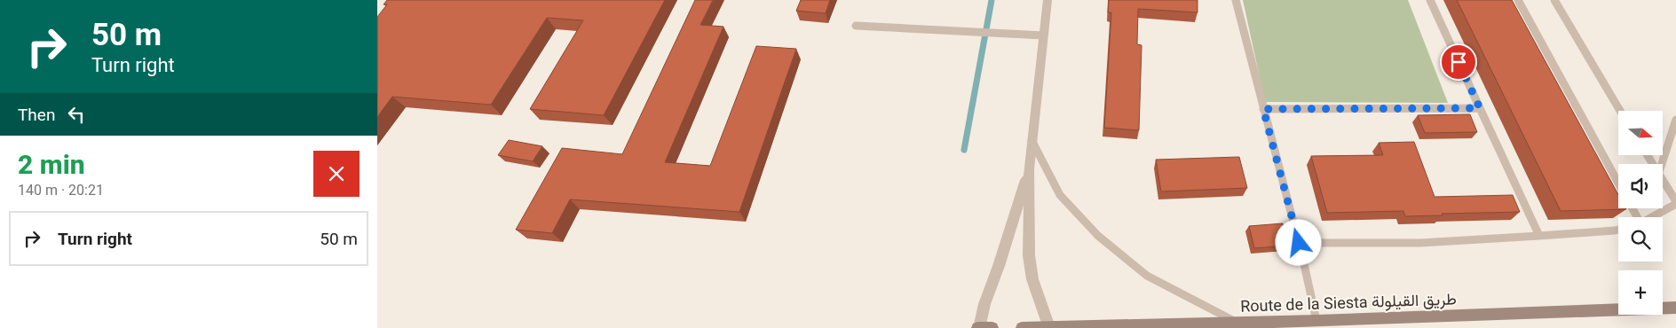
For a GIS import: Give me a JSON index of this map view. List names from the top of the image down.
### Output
{
  "streets": {
    "main road": ["Route de la Siesta طريق القيلولة"]
  },
  "north": "right",
  "page": {
    "turn": ["50 m", "Turn right"],
    "then": "Then",
    "map_buttons": "+",
    "heading": ["2 min", "140 m · 20:21"],
    "list": [
      {
        "name": "Turn right",
        "value": "50 m"
      }
    ]
  }
}
